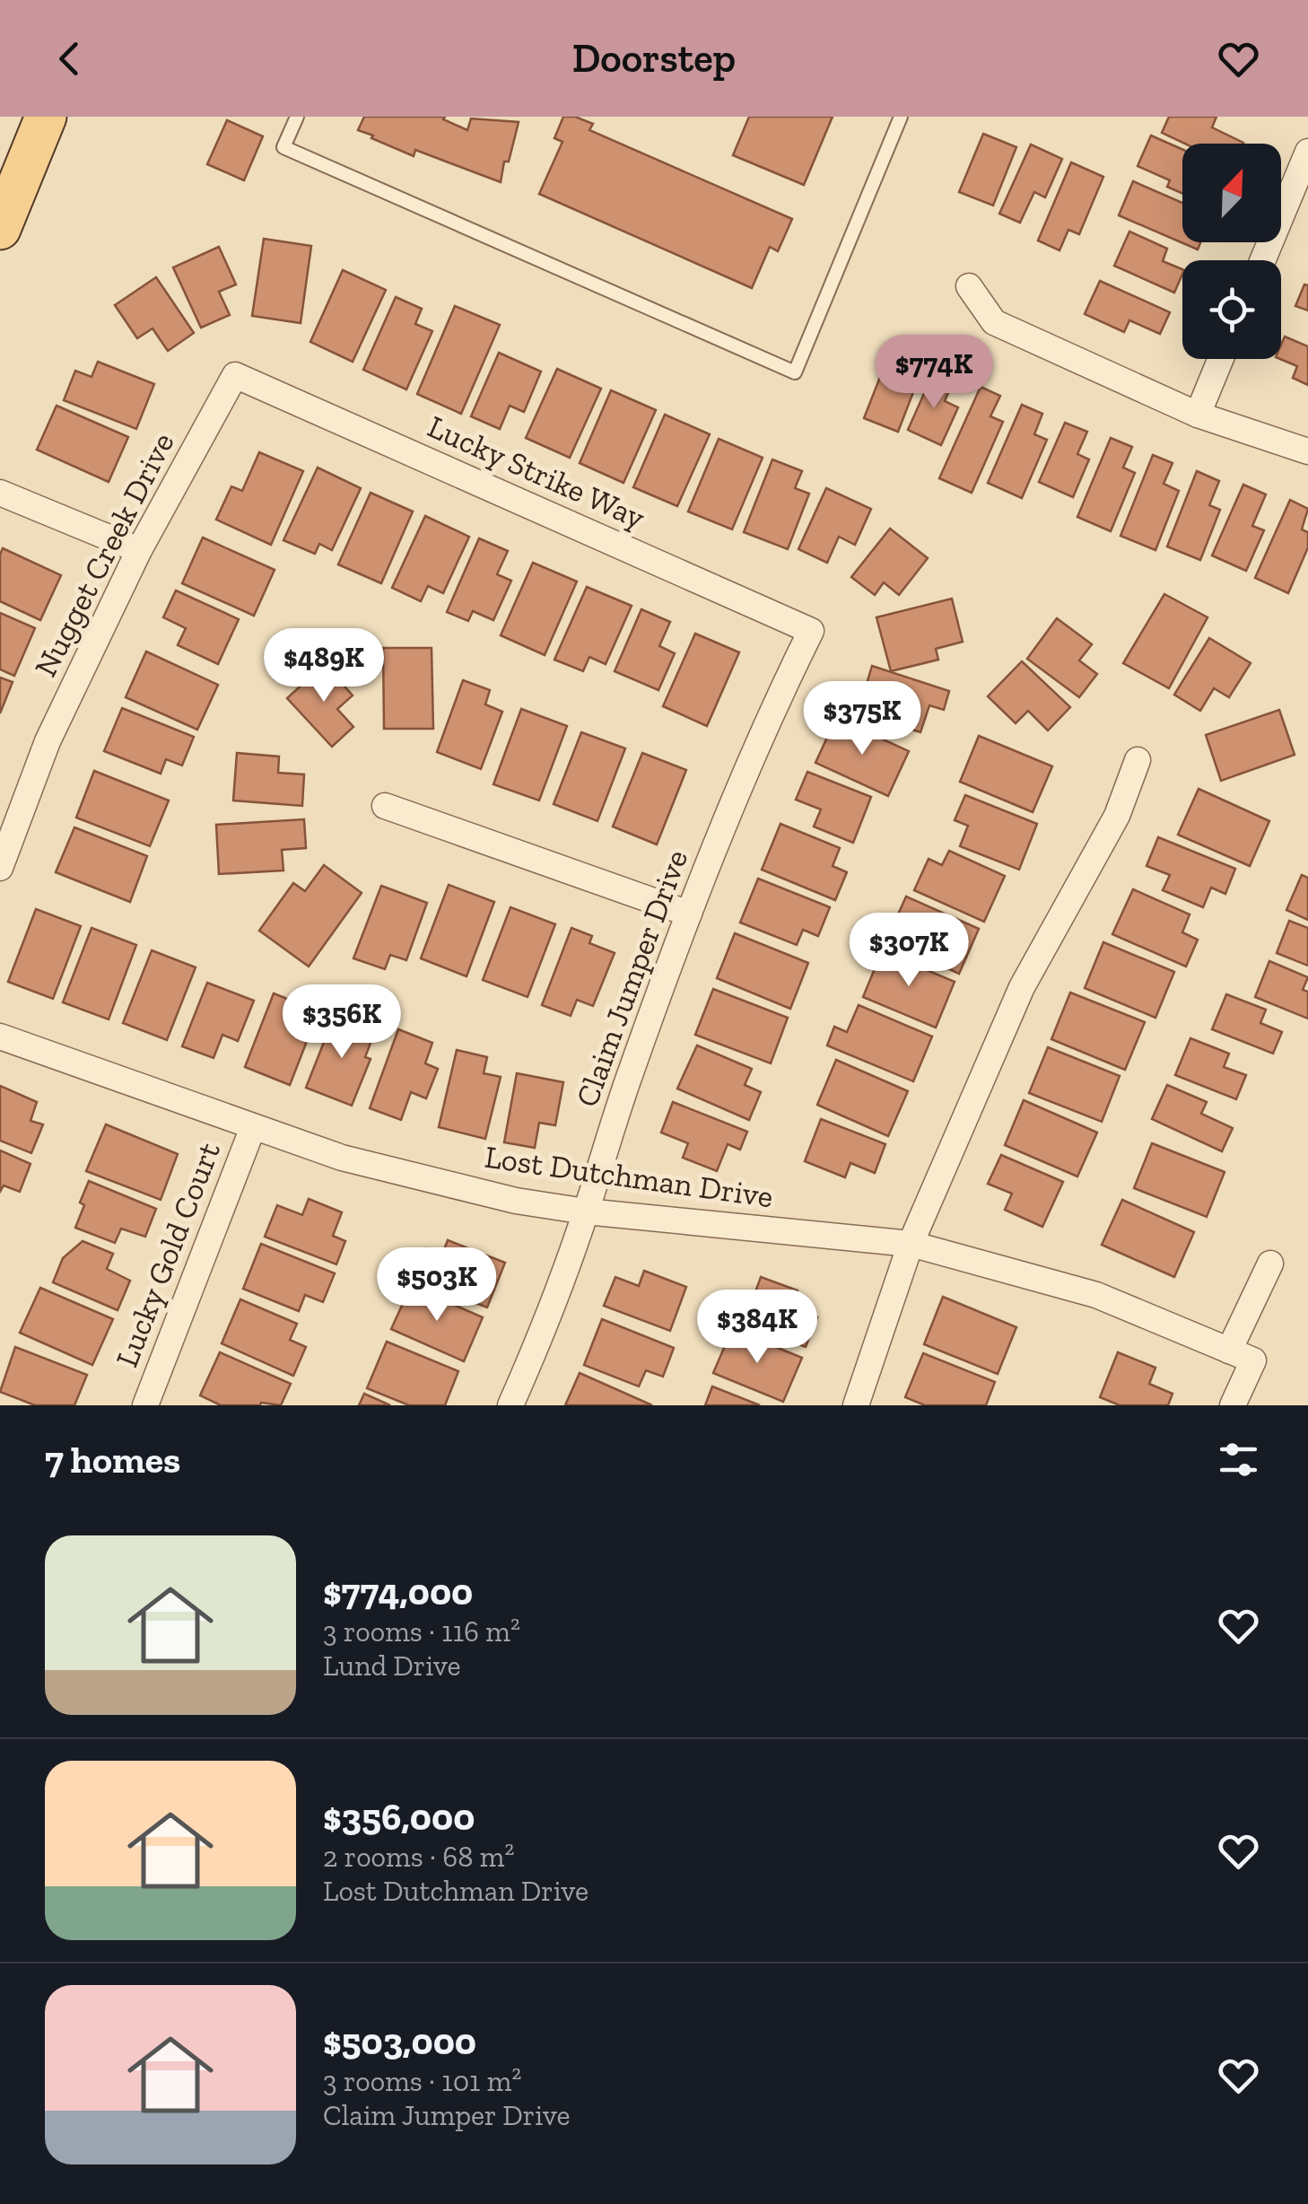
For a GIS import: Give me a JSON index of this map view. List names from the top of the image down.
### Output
{
  "streets": {
    "street": [
      "Lucky Strike Way",
      "Nugget Creek Drive",
      "Claim Jumper Drive",
      "Lost Dutchman Drive",
      "Lucky Gold Court"
    ]
  },
  "crossings": [
    ["Lucky Strike Way", "Nugget Creek Drive"],
    ["Lucky Strike Way", "Claim Jumper Drive"],
    ["Claim Jumper Drive", "Lost Dutchman Drive"],
    ["Lost Dutchman Drive", "Lucky Gold Court"]
  ],
  "north": "top right",
  "page": {
    "header": "Doorstep",
    "price": [
      "$774K",
      "$489K",
      "$375K",
      "$307K",
      "$356K",
      "$503K",
      "$384K"
    ],
    "heading": "7 homes",
    "list": [
      {
        "name": "$774,000",
        "note": "3 rooms · 116 m² · Lund Drive"
      },
      {
        "name": "$356,000",
        "note": "2 rooms · 68 m² · Lost Dutchman Drive"
      },
      {
        "name": "$503,000",
        "note": "3 rooms · 101 m² · Claim Jumper Drive"
      }
    ]
  }
}
